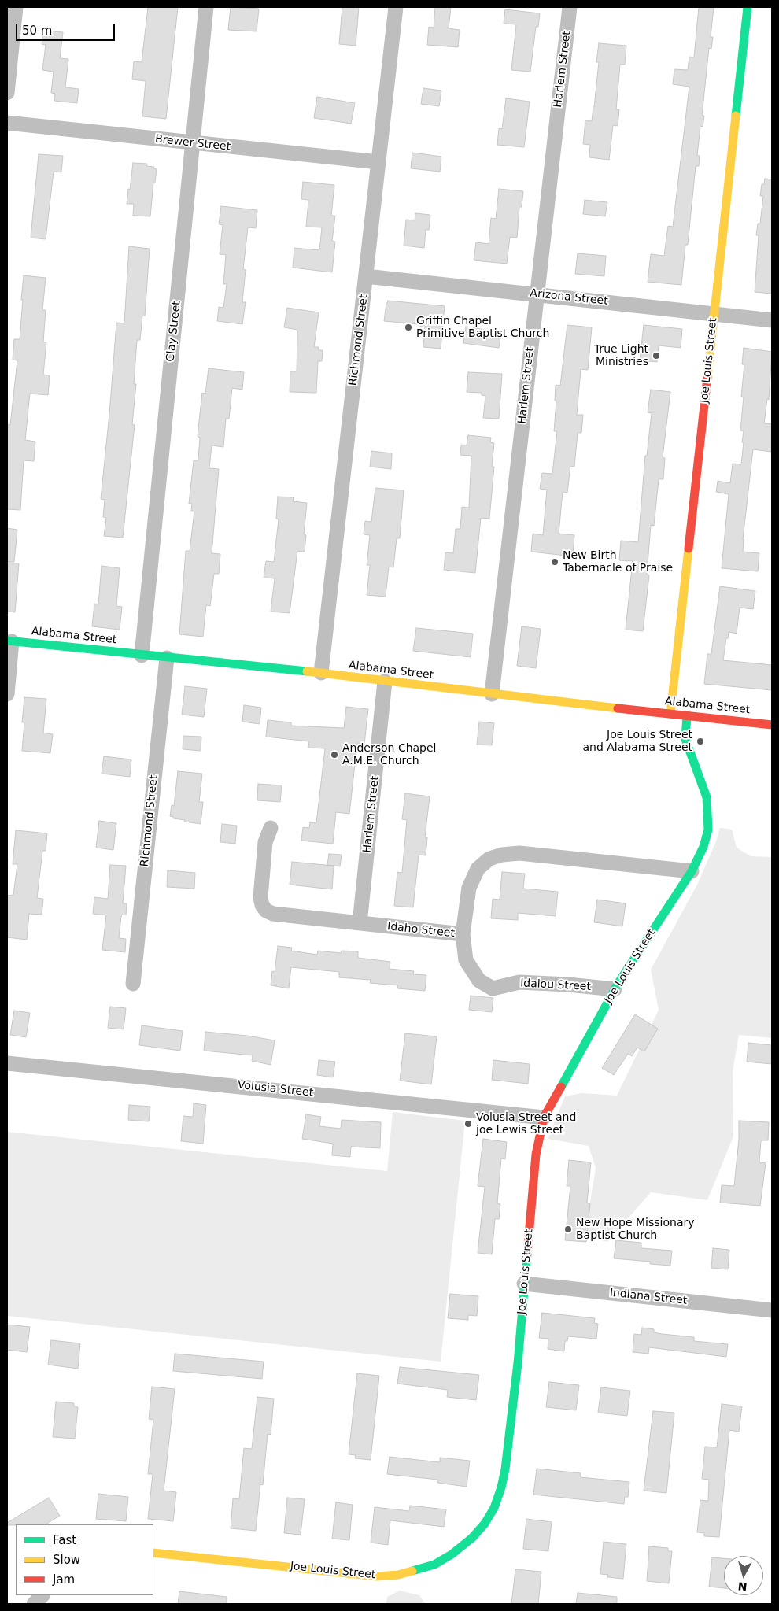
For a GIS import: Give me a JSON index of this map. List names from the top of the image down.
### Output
{
  "streets": {
    "street": [
      "Harlem Street",
      "Brewer Street",
      "Arizona Street",
      "Clay Street",
      "Richmond Street",
      "Joe Louis Street",
      "Alabama Street",
      "Idaho Street",
      "Idalou Street",
      "Volusia Street",
      "Indiana Street"
    ]
  },
  "crossings": [
    ["Harlem Street", "Arizona Street"],
    ["Harlem Street", "Alabama Street"],
    ["Harlem Street", "Idaho Street"],
    ["Brewer Street", "Clay Street"],
    ["Brewer Street", "Richmond Street"],
    ["Arizona Street", "Richmond Street"],
    ["Arizona Street", "Joe Louis Street"],
    ["Clay Street", "Alabama Street"],
    ["Richmond Street", "Alabama Street"],
    ["Joe Louis Street", "Alabama Street"],
    ["Joe Louis Street", "Idaho Street"],
    ["Joe Louis Street", "Idalou Street"],
    ["Joe Louis Street", "Volusia Street"],
    ["Joe Louis Street", "Indiana Street"],
    ["Idaho Street", "Idalou Street"]
  ],
  "places": [
    "Griffin Chapel Primitive Baptist Church",
    "True Light Ministries",
    "New Birth Tabernacle of Praise",
    "Joe Louis Street and Alabama Street",
    "Anderson Chapel A.M.E. Church",
    "Volusia Street and joe Lewis Street",
    "New Hope Missionary Baptist Church"
  ],
  "legend": ["Fast", "Slow", "Jam"],
  "scale_bar": "50 m",
  "north": "bottom"
}
